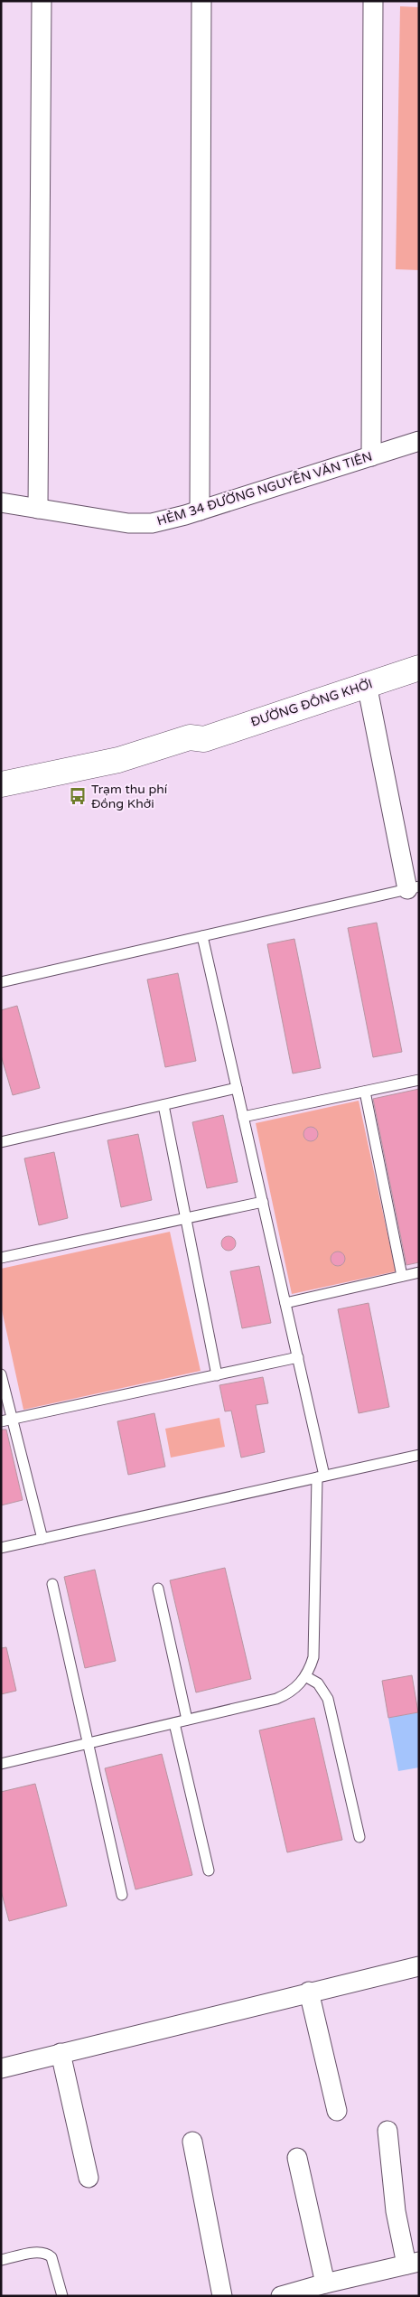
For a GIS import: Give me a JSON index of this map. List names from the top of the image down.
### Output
{
  "streets": {
    "main road": ["ĐƯỜNG ĐỒNG KHỞI"],
    "street": ["HẺM 34 ĐƯỜNG NGUYỄN VĂN TIÊN"]
  },
  "places": {
    "bus stop": ["Trạm thu phí Đồng Khởi"]
  }
}
